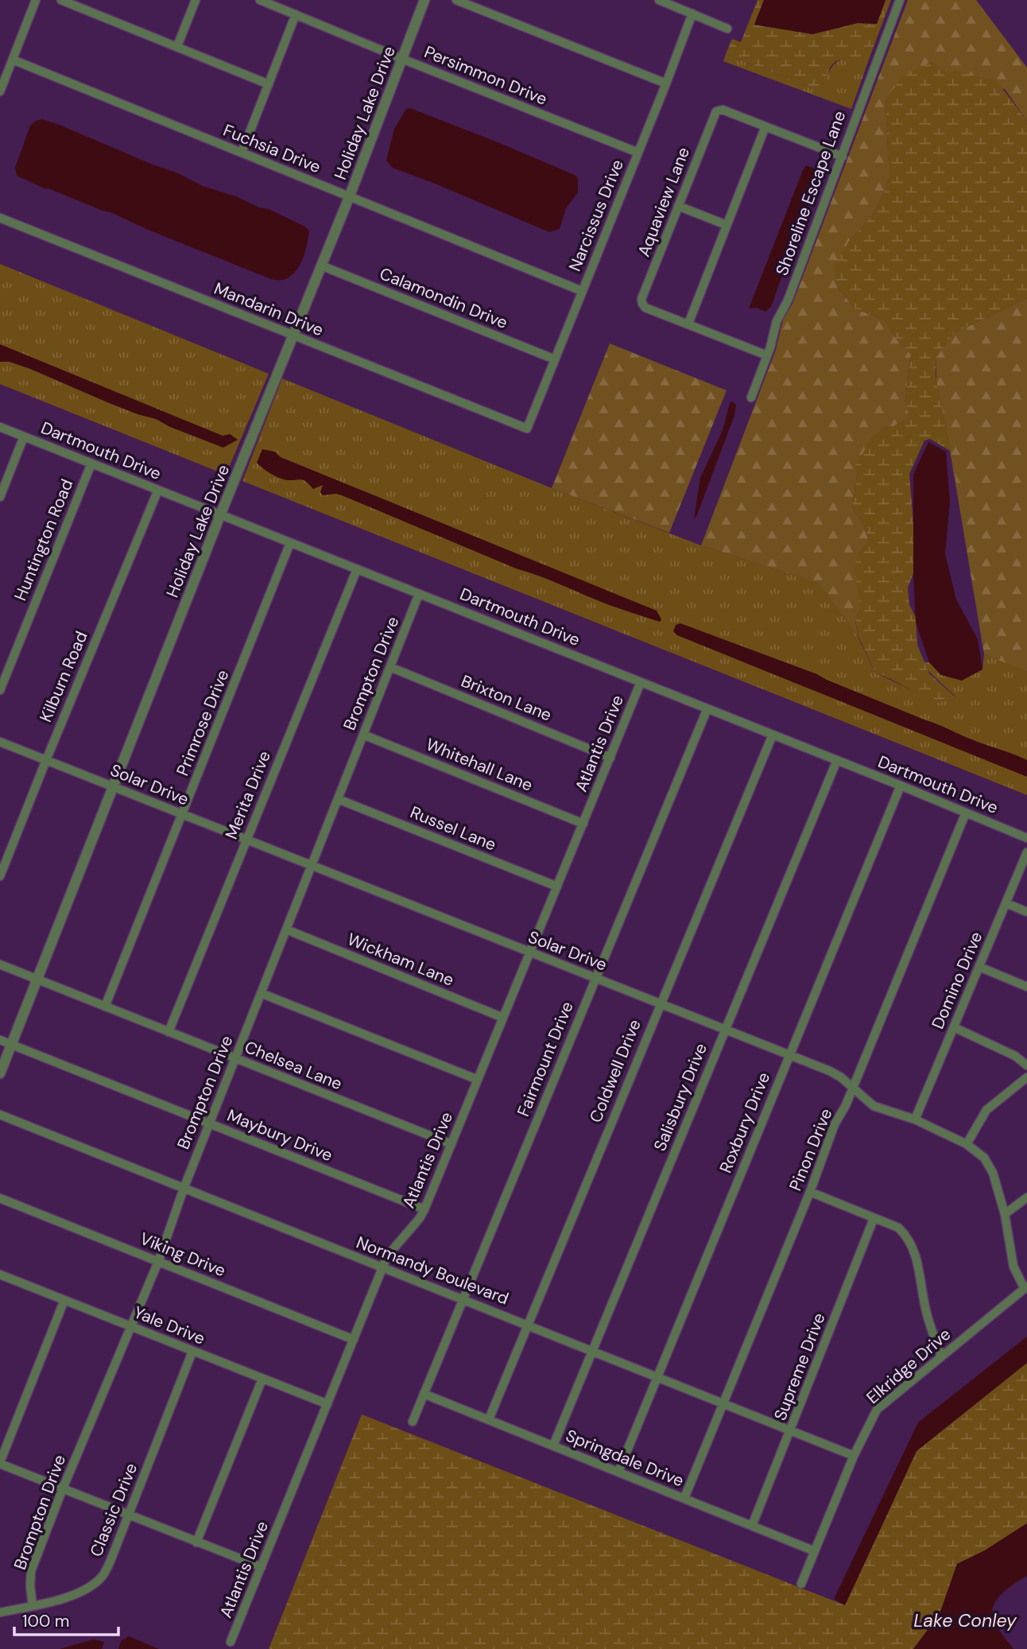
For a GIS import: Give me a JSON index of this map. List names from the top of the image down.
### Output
{
  "streets": {
    "street": [
      "Persimmon Drive",
      "Holiday Lake Drive",
      "Fuchsia Drive",
      "Shoreline Escape Lane",
      "Aquaview Lane",
      "Narcissus Drive",
      "Calamondin Drive",
      "Mandarin Drive",
      "Dartmouth Drive",
      "Huntington Road",
      "Brompton Drive",
      "Kilburn Road",
      "Brixton Lane",
      "Primrose Drive",
      "Atlantis Drive",
      "Whitehall Lane",
      "Solar Drive",
      "Merita Drive",
      "Russel Lane",
      "Wickham Lane",
      "Domino Drive",
      "Fairmount Drive",
      "Chelsea Lane",
      "Coldwell Drive",
      "Salisbury Drive",
      "Roxbury Drive",
      "Maybury Drive",
      "Pinon Drive",
      "Viking Drive",
      "Normandy Boulevard",
      "Yale Drive",
      "Elkridge Drive",
      "Supreme Drive",
      "Springdale Drive",
      "Classic Drive"
    ]
  },
  "crossings": [
    ["Persimmon Drive", "Holiday Lake Drive"],
    ["Persimmon Drive", "Narcissus Drive"],
    ["Holiday Lake Drive", "Fuchsia Drive"],
    ["Holiday Lake Drive", "Calamondin Drive"],
    ["Holiday Lake Drive", "Mandarin Drive"],
    ["Holiday Lake Drive", "Dartmouth Drive"],
    ["Holiday Lake Drive", "Solar Drive"],
    ["Holiday Lake Drive", "Chelsea Lane"],
    ["Holiday Lake Drive", "Maybury Drive"],
    ["Fuchsia Drive", "Narcissus Drive"],
    ["Shoreline Escape Lane", "Aquaview Lane"],
    ["Narcissus Drive", "Calamondin Drive"],
    ["Narcissus Drive", "Mandarin Drive"],
    ["Dartmouth Drive", "Huntington Road"],
    ["Dartmouth Drive", "Brompton Drive"],
    ["Dartmouth Drive", "Kilburn Road"],
    ["Dartmouth Drive", "Primrose Drive"],
    ["Dartmouth Drive", "Atlantis Drive"],
    ["Dartmouth Drive", "Merita Drive"],
    ["Dartmouth Drive", "Fairmount Drive"],
    ["Dartmouth Drive", "Coldwell Drive"],
    ["Dartmouth Drive", "Salisbury Drive"],
    ["Dartmouth Drive", "Roxbury Drive"],
    ["Dartmouth Drive", "Pinon Drive"],
    ["Brompton Drive", "Brixton Lane"],
    ["Brompton Drive", "Whitehall Lane"],
    ["Brompton Drive", "Solar Drive"],
    ["Brompton Drive", "Russel Lane"],
    ["Brompton Drive", "Wickham Lane"],
    ["Brompton Drive", "Chelsea Lane"],
    ["Brompton Drive", "Maybury Drive"],
    ["Brompton Drive", "Viking Drive"],
    ["Brompton Drive", "Normandy Boulevard"],
    ["Brompton Drive", "Yale Drive"],
    ["Brompton Drive", "Classic Drive"],
    ["Kilburn Road", "Solar Drive"],
    ["Brixton Lane", "Atlantis Drive"],
    ["Primrose Drive", "Solar Drive"],
    ["Primrose Drive", "Chelsea Lane"],
    ["Atlantis Drive", "Whitehall Lane"],
    ["Atlantis Drive", "Solar Drive"],
    ["Atlantis Drive", "Russel Lane"],
    ["Atlantis Drive", "Wickham Lane"],
    ["Atlantis Drive", "Chelsea Lane"],
    ["Atlantis Drive", "Maybury Drive"],
    ["Atlantis Drive", "Viking Drive"],
    ["Atlantis Drive", "Normandy Boulevard"],
    ["Atlantis Drive", "Yale Drive"],
    ["Solar Drive", "Merita Drive"],
    ["Solar Drive", "Domino Drive"],
    ["Solar Drive", "Fairmount Drive"],
    ["Solar Drive", "Coldwell Drive"],
    ["Solar Drive", "Salisbury Drive"],
    ["Solar Drive", "Roxbury Drive"],
    ["Solar Drive", "Pinon Drive"],
    ["Solar Drive", "Elkridge Drive"],
    ["Merita Drive", "Chelsea Lane"],
    ["Fairmount Drive", "Normandy Boulevard"],
    ["Fairmount Drive", "Springdale Drive"],
    ["Coldwell Drive", "Normandy Boulevard"],
    ["Coldwell Drive", "Springdale Drive"],
    ["Salisbury Drive", "Normandy Boulevard"],
    ["Salisbury Drive", "Springdale Drive"],
    ["Roxbury Drive", "Normandy Boulevard"],
    ["Roxbury Drive", "Springdale Drive"],
    ["Pinon Drive", "Normandy Boulevard"],
    ["Pinon Drive", "Springdale Drive"],
    ["Normandy Boulevard", "Elkridge Drive"],
    ["Normandy Boulevard", "Supreme Drive"],
    ["Yale Drive", "Classic Drive"],
    ["Elkridge Drive", "Springdale Drive"],
    ["Supreme Drive", "Springdale Drive"]
  ],
  "water": ["Lake Conley"],
  "scale_bar": "100 m"
}
